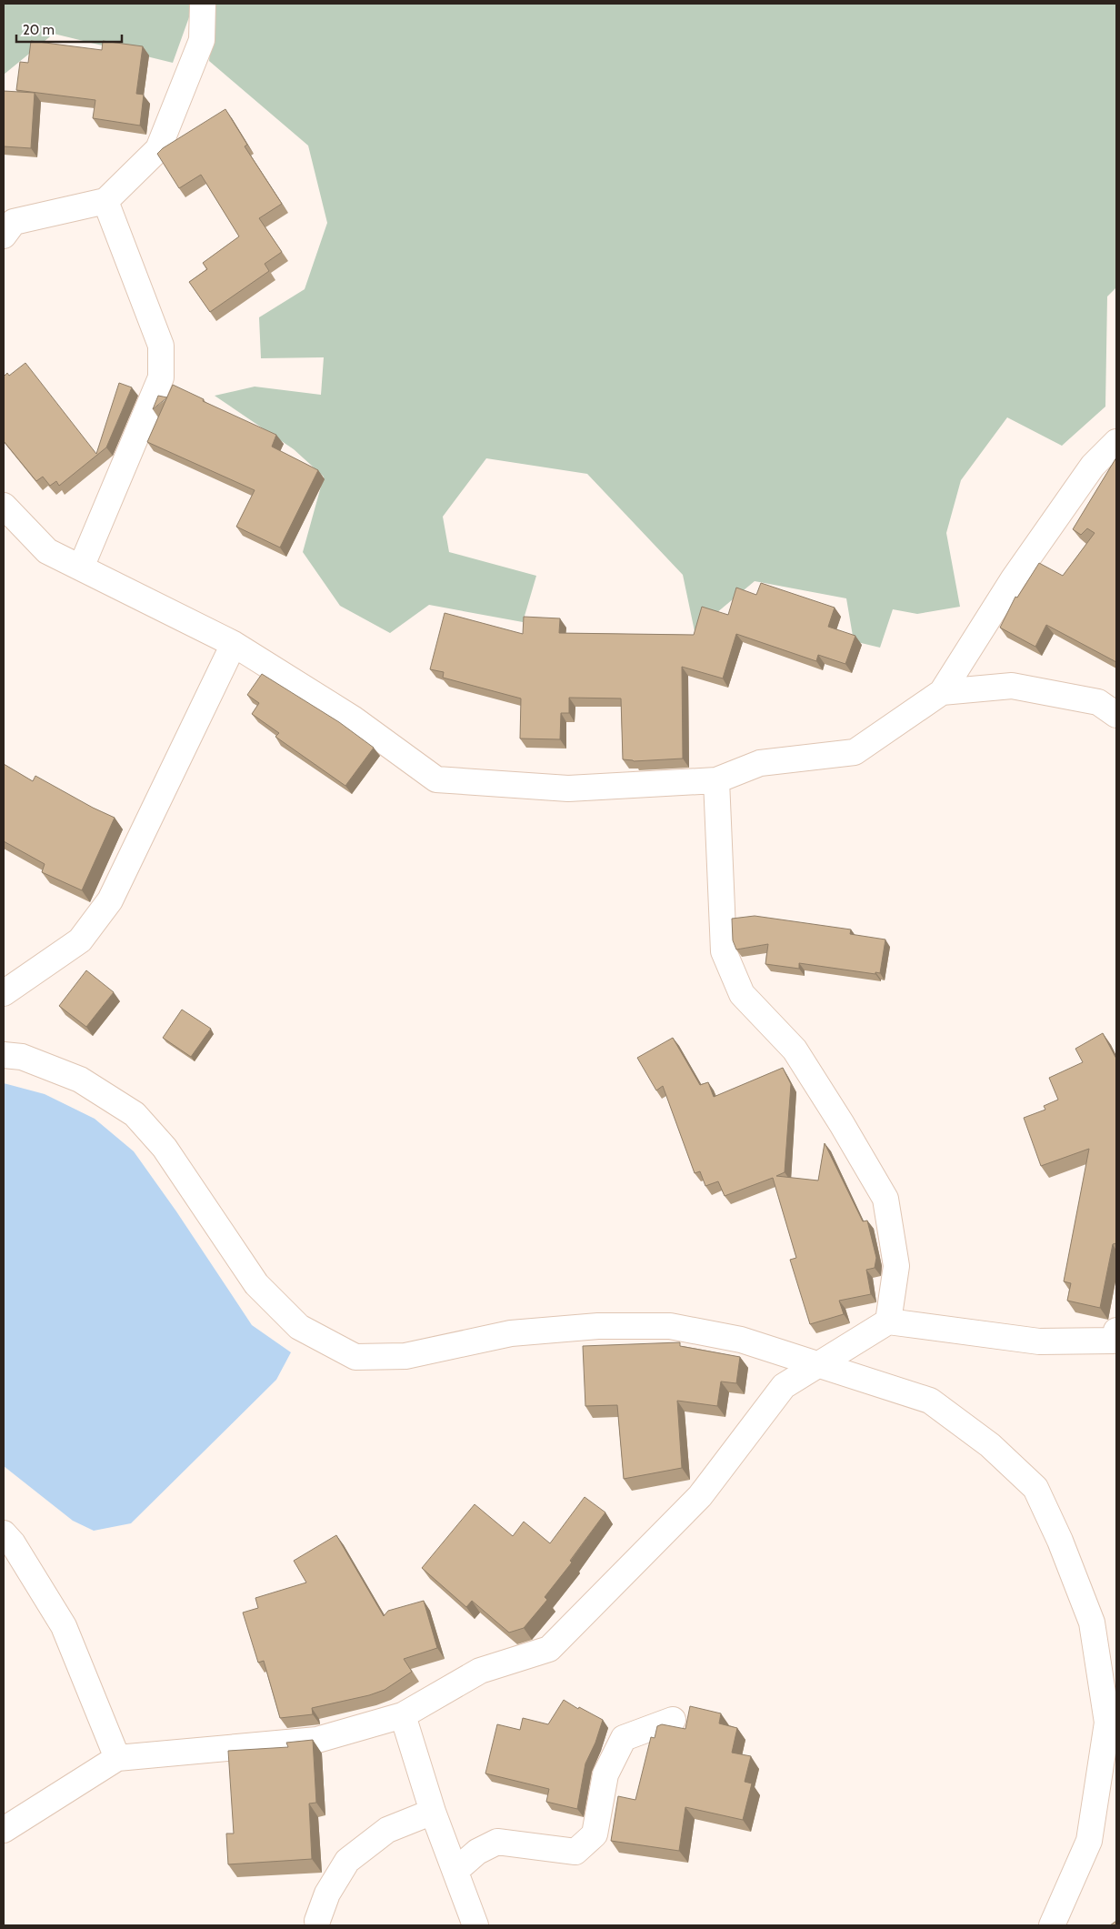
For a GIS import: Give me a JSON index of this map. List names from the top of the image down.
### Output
{
  "scale_bar": "20 m"
}
